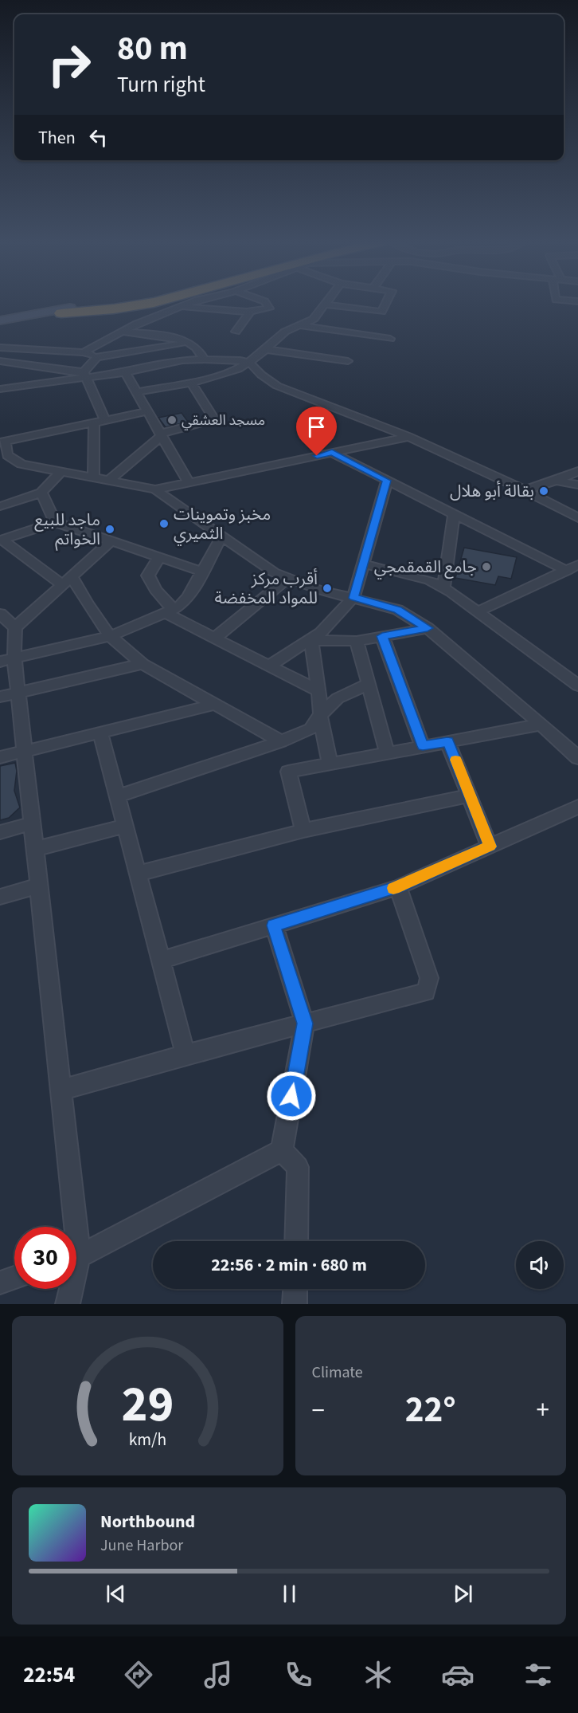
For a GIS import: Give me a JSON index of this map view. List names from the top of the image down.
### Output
{
  "places": [
    "مسجد العشقي",
    "بقالة أبو هلال",
    "مخبز وتموينات الثميري",
    "ماجد للبيع الخواتم",
    "جامع القمقمجي",
    "أقرب مركز للمواد المخفضة"
  ],
  "page": {
    "turn": ["80 m", "Turn right"],
    "then": "Then",
    "limit": "30",
    "trip": "22:56 · 2 min · 680 m",
    "tile": "Climate",
    "heat": ["−", "22°", "+"],
    "song": ["Northbound", "June Harbor"],
    "tabs": "22:54",
    "gauge": ["29", "km/h"]
  }
}
